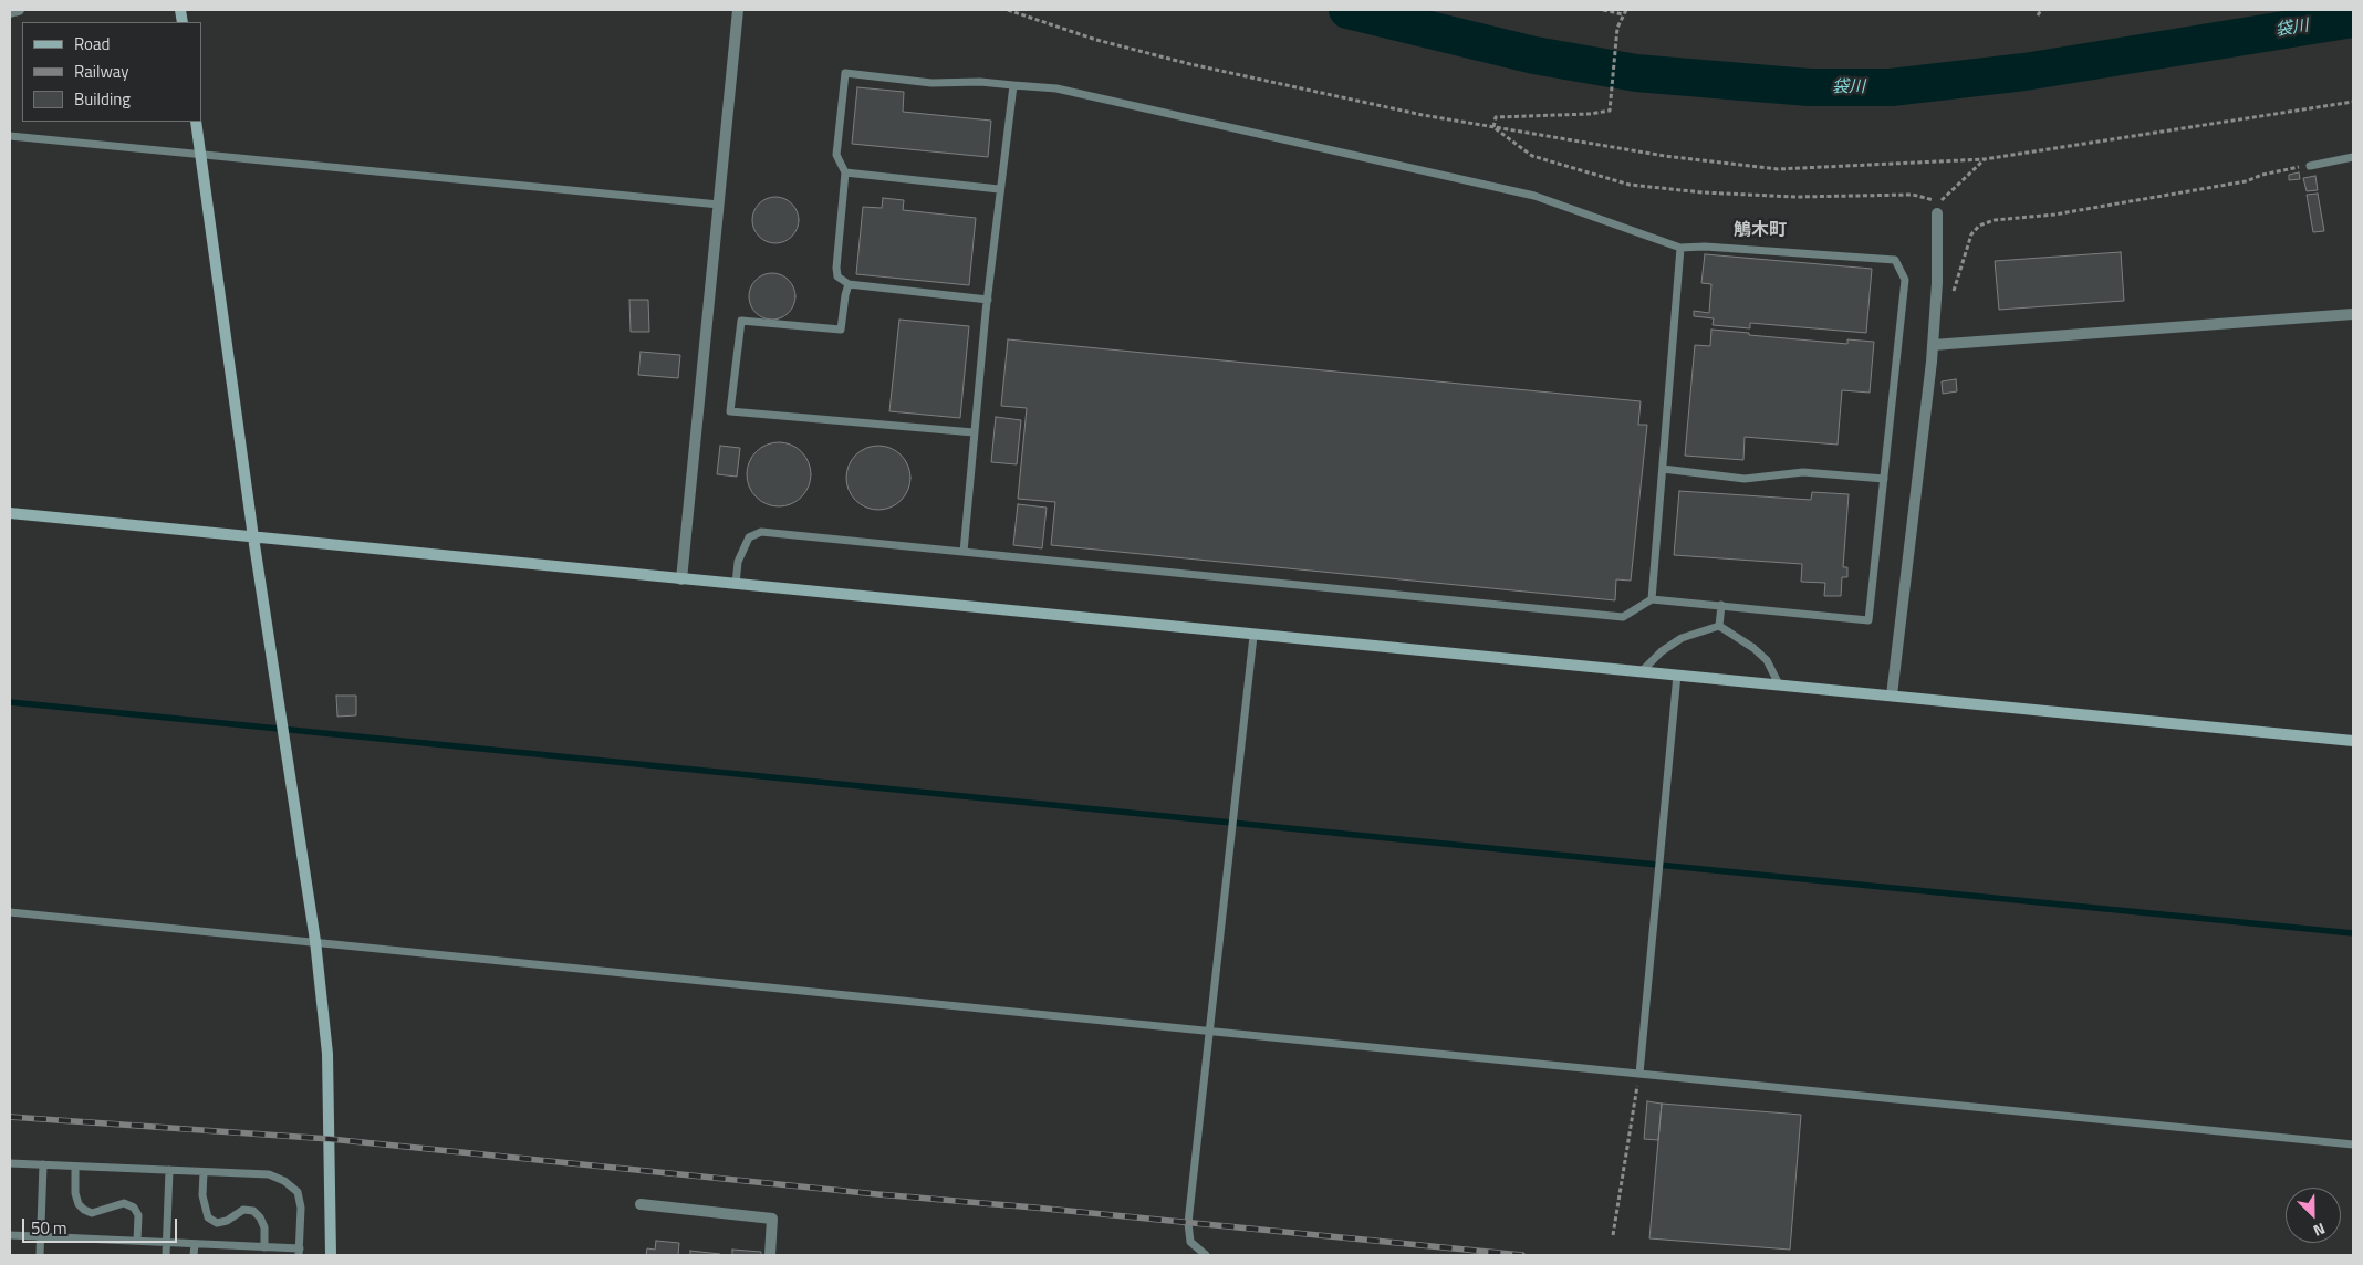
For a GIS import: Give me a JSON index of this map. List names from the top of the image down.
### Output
{
  "districts": ["鵤木町"],
  "water": ["袋川"],
  "legend": ["Road", "Railway", "Building"],
  "scale_bar": "50 m",
  "north": "bottom right"
}
